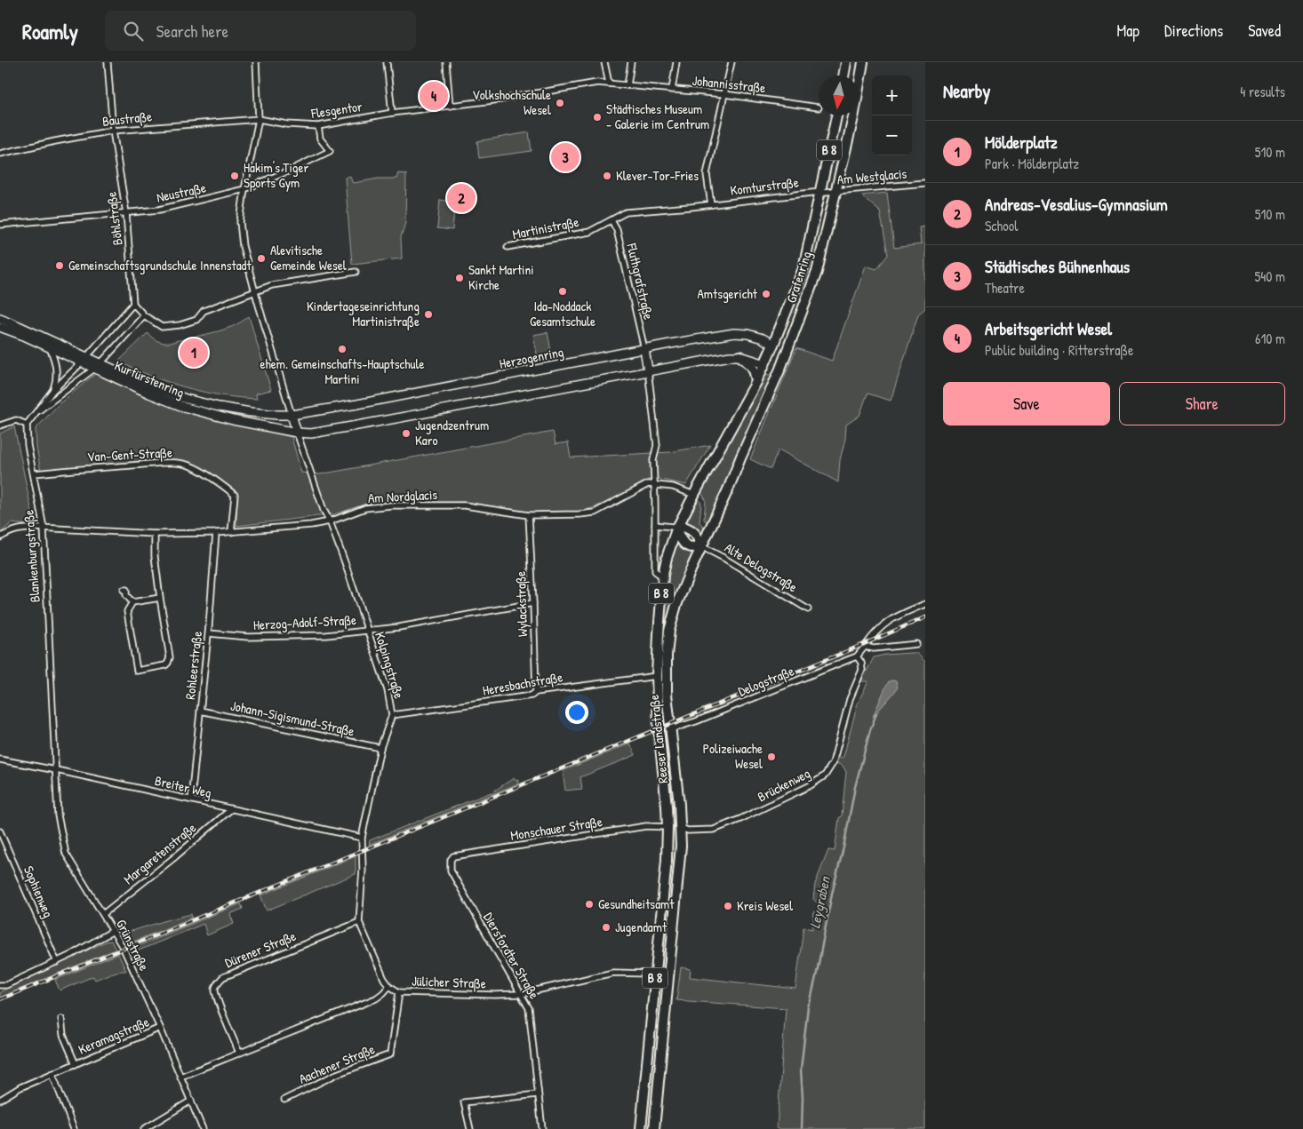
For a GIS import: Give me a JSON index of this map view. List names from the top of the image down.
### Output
{
  "streets": {
    "main road": [
      "B 8",
      "Grafenring",
      "Herzogenring",
      "Kurfürstenring",
      "Reeser Landstraße"
    ],
    "street": [
      "Johannisstraße",
      "Flesgentor",
      "Baustraße",
      "Am Westglacis",
      "Komturstraße",
      "Neustraße",
      "Böhlstraße",
      "Martinistraße",
      "Fluthgrafstraße",
      "Van-Gent-Straße",
      "Am Nordglacis",
      "Blankenburgstraße",
      "Alte Delogstraße",
      "Wylackstraße",
      "Herzog-Adolf-Straße",
      "Rohleerstraße",
      "Kolpingstraße",
      "Delogstraße",
      "Heresbachstraße",
      "Johann-Sigismund-Straße",
      "Brückenweg",
      "Breiter Weg",
      "Monschauer Straße",
      "Margaretenstraße",
      "Sophienweg",
      "Grünstraße",
      "Dürener Straße",
      "Diersfordter Straße",
      "Jülicher Straße",
      "Keramagstraße",
      "Aachener Straße"
    ]
  },
  "crossings": [
    ["Johannisstraße", "Flesgentor"],
    ["Flesgentor", "Baustraße"],
    ["Flesgentor", "Neustraße"],
    ["Baustraße", "Böhlstraße"],
    ["B 8", "Am Westglacis"],
    ["B 8", "Komturstraße"],
    ["B 8", "Grafenring"],
    ["Am Westglacis", "Komturstraße"],
    ["Am Westglacis", "Grafenring"],
    ["Komturstraße", "Martinistraße"],
    ["Komturstraße", "Grafenring"],
    ["Komturstraße", "Fluthgrafstraße"],
    ["Neustraße", "Böhlstraße"],
    ["Martinistraße", "Fluthgrafstraße"],
    ["Grafenring", "Herzogenring"],
    ["Grafenring", "Reeser Landstraße"],
    ["Fluthgrafstraße", "Herzogenring"],
    ["Herzogenring", "Kurfürstenring"],
    ["Kurfürstenring", "Kolpingstraße"],
    ["Van-Gent-Straße", "Am Nordglacis"],
    ["Van-Gent-Straße", "Blankenburgstraße"],
    ["Am Nordglacis", "Blankenburgstraße"],
    ["Am Nordglacis", "Wylackstraße"],
    ["Am Nordglacis", "Rohleerstraße"],
    ["Am Nordglacis", "Kolpingstraße"],
    ["Am Nordglacis", "Reeser Landstraße"],
    ["Blankenburgstraße", "Breiter Weg"],
    ["Blankenburgstraße", "Grünstraße"],
    ["Alte Delogstraße", "Reeser Landstraße"],
    ["Wylackstraße", "Herzog-Adolf-Straße"],
    ["Wylackstraße", "Heresbachstraße"],
    ["Herzog-Adolf-Straße", "Rohleerstraße"],
    ["Herzog-Adolf-Straße", "Kolpingstraße"],
    ["Rohleerstraße", "Johann-Sigismund-Straße"],
    ["Rohleerstraße", "Breiter Weg"],
    ["Kolpingstraße", "Heresbachstraße"],
    ["Kolpingstraße", "Johann-Sigismund-Straße"],
    ["Kolpingstraße", "Breiter Weg"],
    ["Kolpingstraße", "Dürener Straße"],
    ["Kolpingstraße", "Jülicher Straße"],
    ["Delogstraße", "Reeser Landstraße"],
    ["Delogstraße", "Brückenweg"],
    ["Heresbachstraße", "Reeser Landstraße"],
    ["Reeser Landstraße", "Brückenweg"],
    ["Reeser Landstraße", "Monschauer Straße"],
    ["Reeser Landstraße", "Jülicher Straße"],
    ["Breiter Weg", "Margaretenstraße"],
    ["Breiter Weg", "Grünstraße"],
    ["Monschauer Straße", "Diersfordter Straße"],
    ["Margaretenstraße", "Grünstraße"],
    ["Grünstraße", "Keramagstraße"],
    ["Diersfordter Straße", "Jülicher Straße"],
    ["Jülicher Straße", "Aachener Straße"]
  ],
  "water": ["Leygraben"],
  "places": [
    "Volkshochschule Wesel",
    "Städtisches Museum - Galerie im Centrum",
    "Hakim's Tiger Sports Gym",
    "Klever-Tor-Fries",
    "Alevitische Gemeinde Wesel",
    "Gemeinschaftsgrundschule Innenstadt",
    "Sankt Martini Kirche",
    "Ida-Noddack Gesamtschule",
    "Amtsgericht",
    "Kindertageseinrichtung Martinistraße",
    "ehem. Gemeinschafts-Hauptschule Martini",
    "Jugendzentrum Karo",
    "Polizeiwache Wesel",
    "Gesundheitsamt",
    "Kreis Wesel",
    "Jugendamt"
  ],
  "north": "bottom",
  "page": {
    "header": "Roamly",
    "search": "Search here",
    "nav": ["Map", "Directions", "Saved"],
    "heading": ["Nearby", "4 results"],
    "map_buttons": ["+", "−"],
    "pins": [
      "4",
      "3",
      "2",
      "1"
    ],
    "list": [
      {
        "mark": "1",
        "name": "Mölderplatz",
        "note": "Park · Mölderplatz",
        "value": "510 m"
      },
      {
        "mark": "2",
        "name": "Andreas-Vesalius-Gymnasium",
        "note": "School",
        "value": "510 m"
      },
      {
        "mark": "3",
        "name": "Städtisches Bühnenhaus",
        "note": "Theatre",
        "value": "540 m"
      },
      {
        "mark": "4",
        "name": "Arbeitsgericht Wesel",
        "note": "Public building · Ritterstraße",
        "value": "610 m"
      }
    ],
    "buttons": ["Save", "Share"]
  }
}
